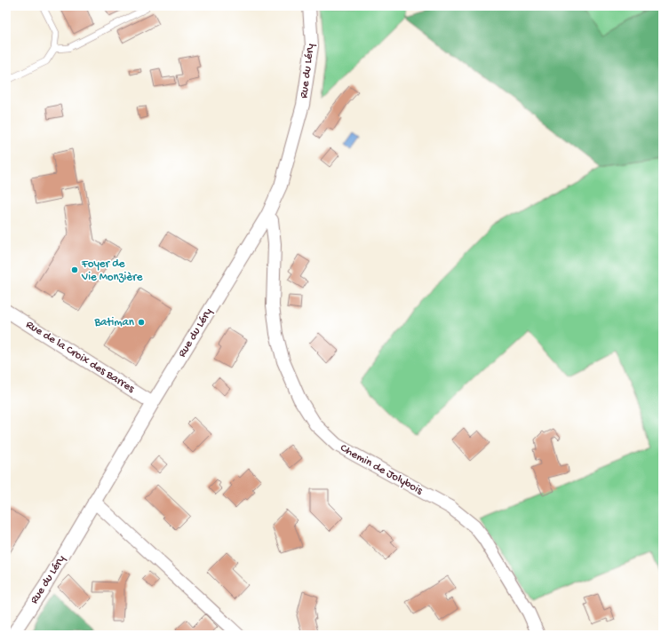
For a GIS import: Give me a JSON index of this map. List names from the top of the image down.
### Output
{
  "streets": {
    "street": ["Rue du Léry", "Rue de la Croix des Barres", "Chemin de Jolybois"]
  },
  "crossings": [
    ["Rue du Léry", "Rue de la Croix des Barres"],
    ["Rue du Léry", "Chemin de Jolybois"]
  ],
  "places": ["Foyer de Vie Monzière", "Batiman"]
}
